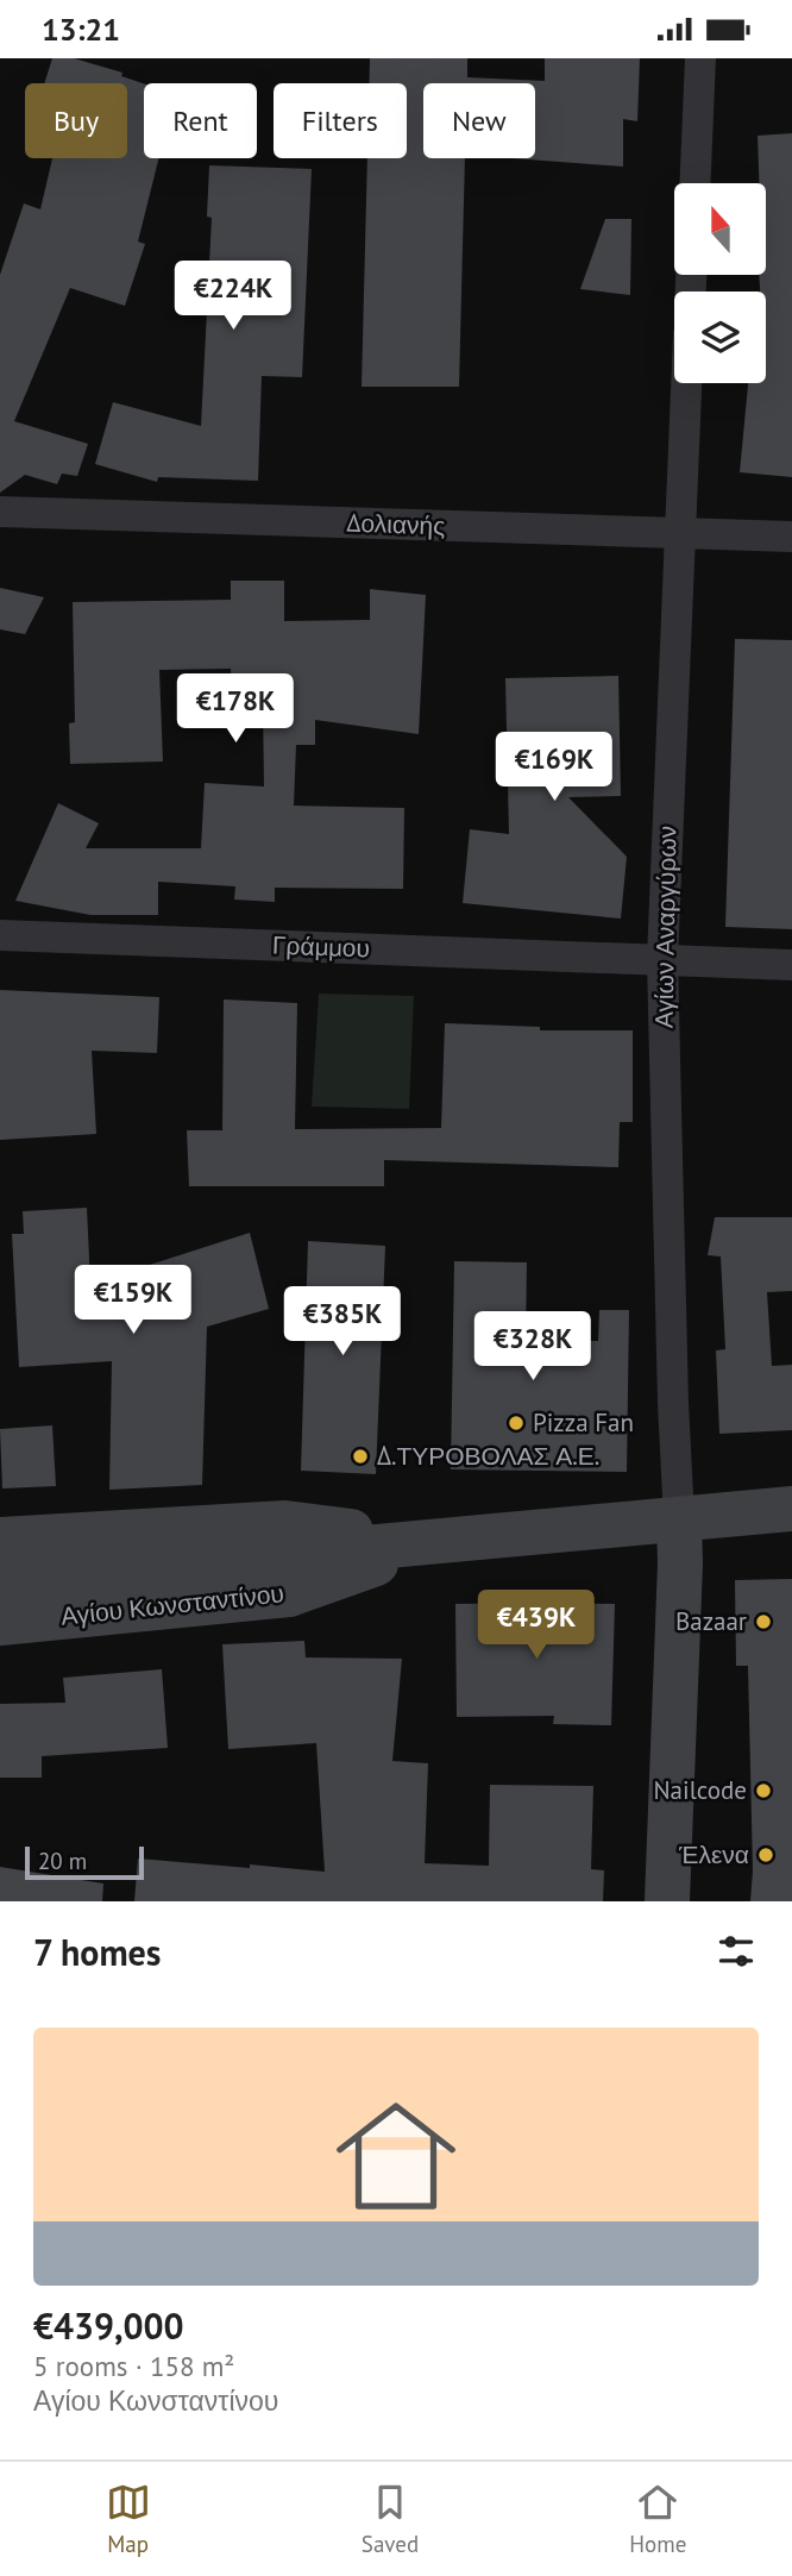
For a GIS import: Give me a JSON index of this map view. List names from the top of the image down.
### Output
{
  "streets": {
    "street": [
      "Δολιανής",
      "Αγίων Αναργύρων",
      "Γράμμου",
      "Αγίου Κωνσταντίνου"
    ]
  },
  "crossings": [
    ["Δολιανής", "Αγίων Αναργύρων"],
    ["Αγίων Αναργύρων", "Γράμμου"],
    ["Αγίων Αναργύρων", "Αγίου Κωνσταντίνου"]
  ],
  "places": [
    "Pizza Fan",
    "Δ.ΤΥΡΟΒΟΛΑΣ Α.Ε.",
    "Bazaar",
    "Nailcode",
    "Έλενα"
  ],
  "scale_bar": "20 m",
  "north": "top",
  "page": {
    "status": "13:21",
    "chip": [
      "Buy",
      "Rent",
      "Filters",
      "New"
    ],
    "price": [
      "€224K",
      "€178K",
      "€169K",
      "€159K",
      "€385K",
      "€328K",
      "€439K"
    ],
    "scale": "20 m",
    "heading": "7 homes",
    "list": [
      {
        "name": "€439,000",
        "note": "5 rooms · 158 m² · Αγίου Κωνσταντίνου"
      }
    ],
    "tabs": ["Map", "Saved", "Home"]
  }
}
